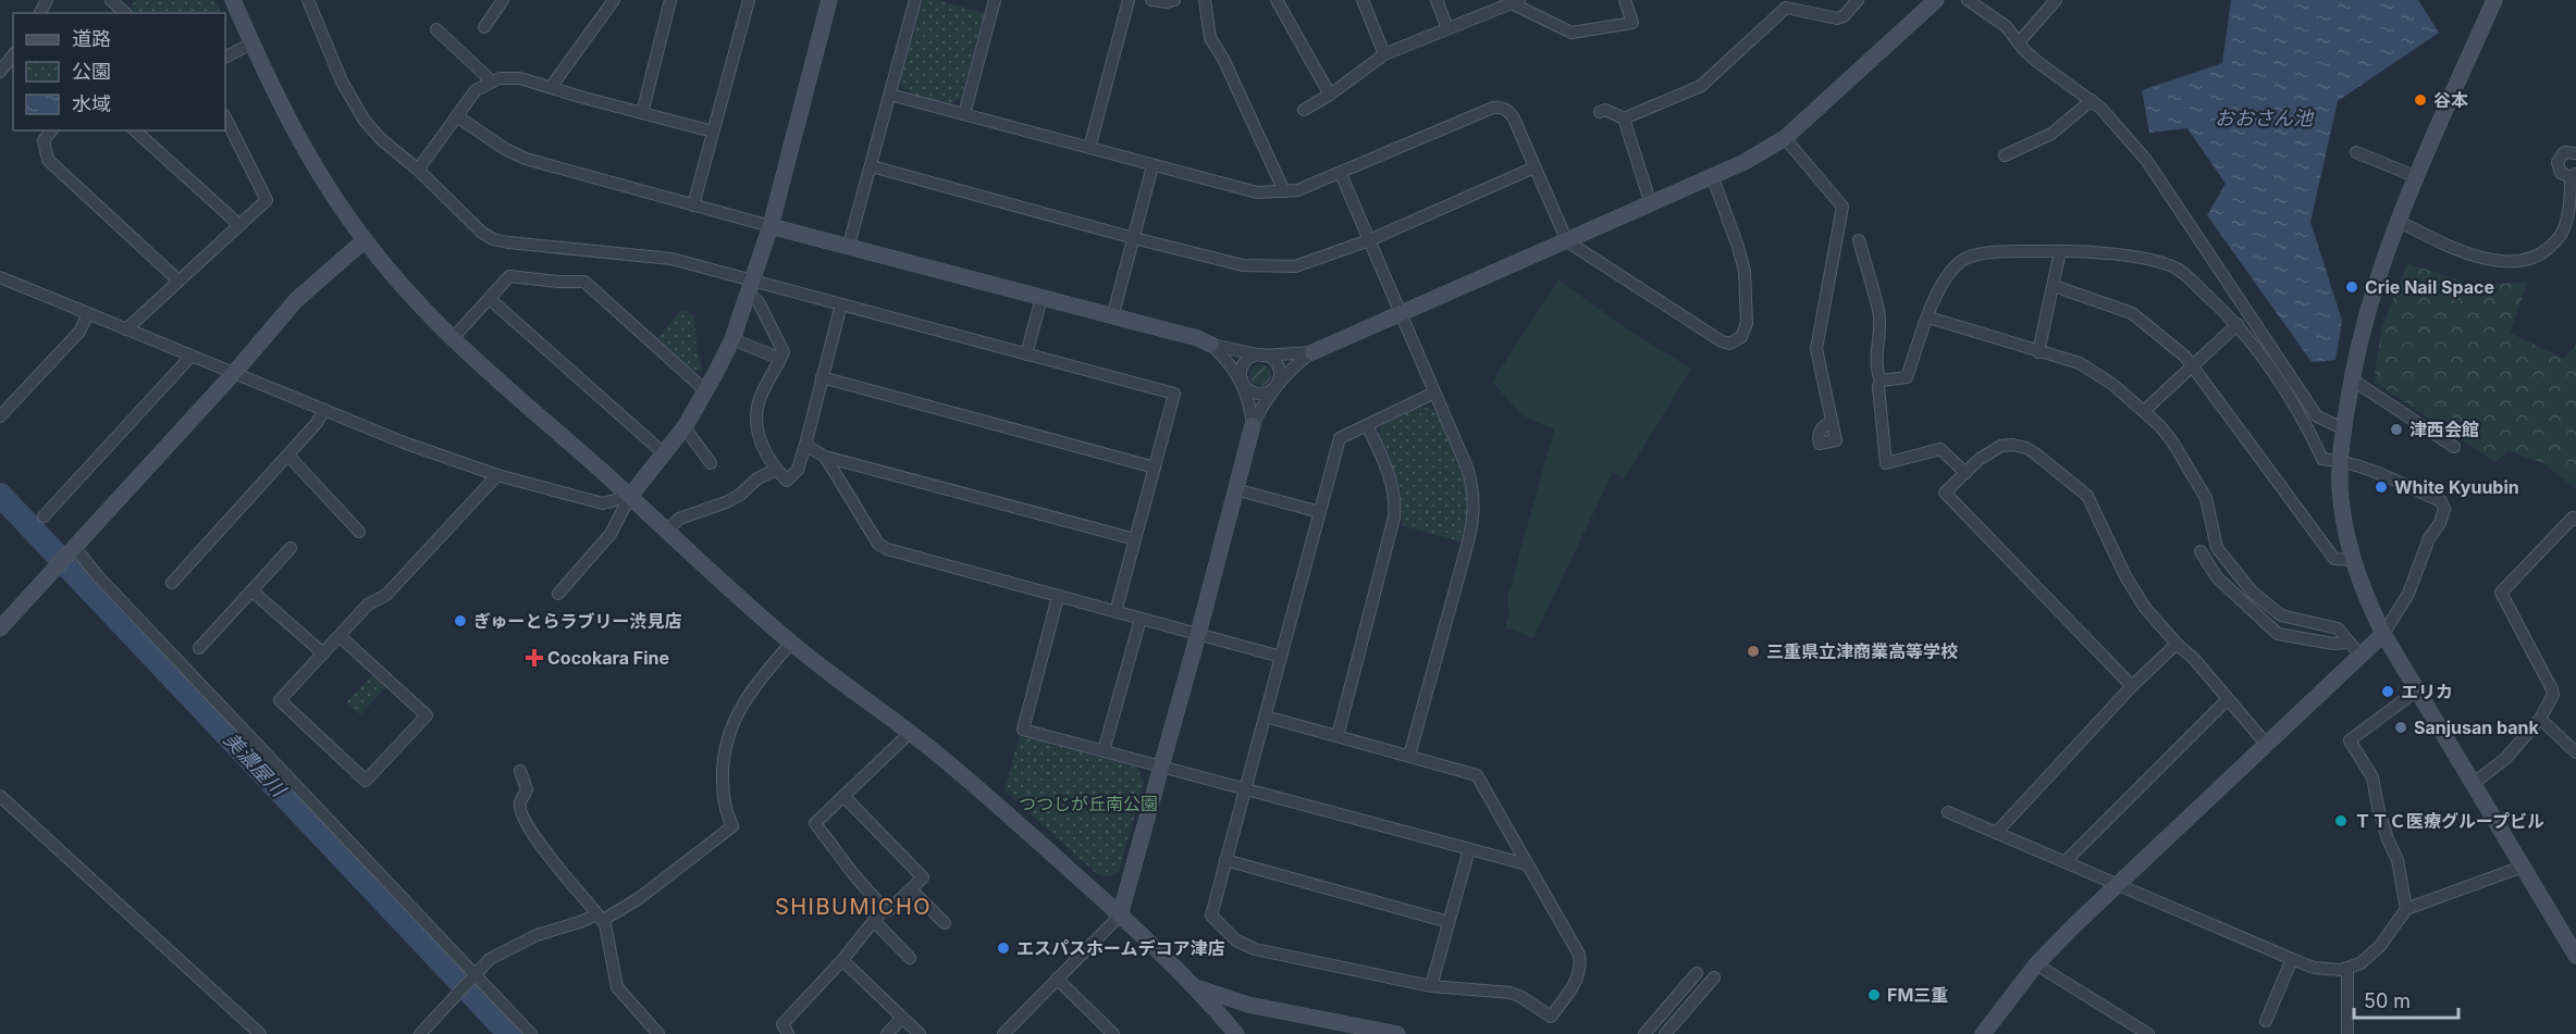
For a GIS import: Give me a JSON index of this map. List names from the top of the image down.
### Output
{
  "districts": ["SHIBUMICHO"],
  "water": ["おおさん池", "美濃屋川"],
  "parks": ["つつじが丘南公園"],
  "places": {
    "other": [
      "谷本",
      "Crie Nail Space",
      "津西会館",
      "White Kyuubin",
      "ぎゅーとらラブリー渋見店",
      "三重県立津商業高等学校",
      "エリカ",
      "Sanjusan bank",
      "ＴＴＣ医療グループビル",
      "エスパスホームデコア津店",
      "FM三重"
    ],
    "health": ["Cocokara Fine"]
  },
  "legend": ["道路", "公園", "水域"],
  "scale_bar": "50 m"
}
